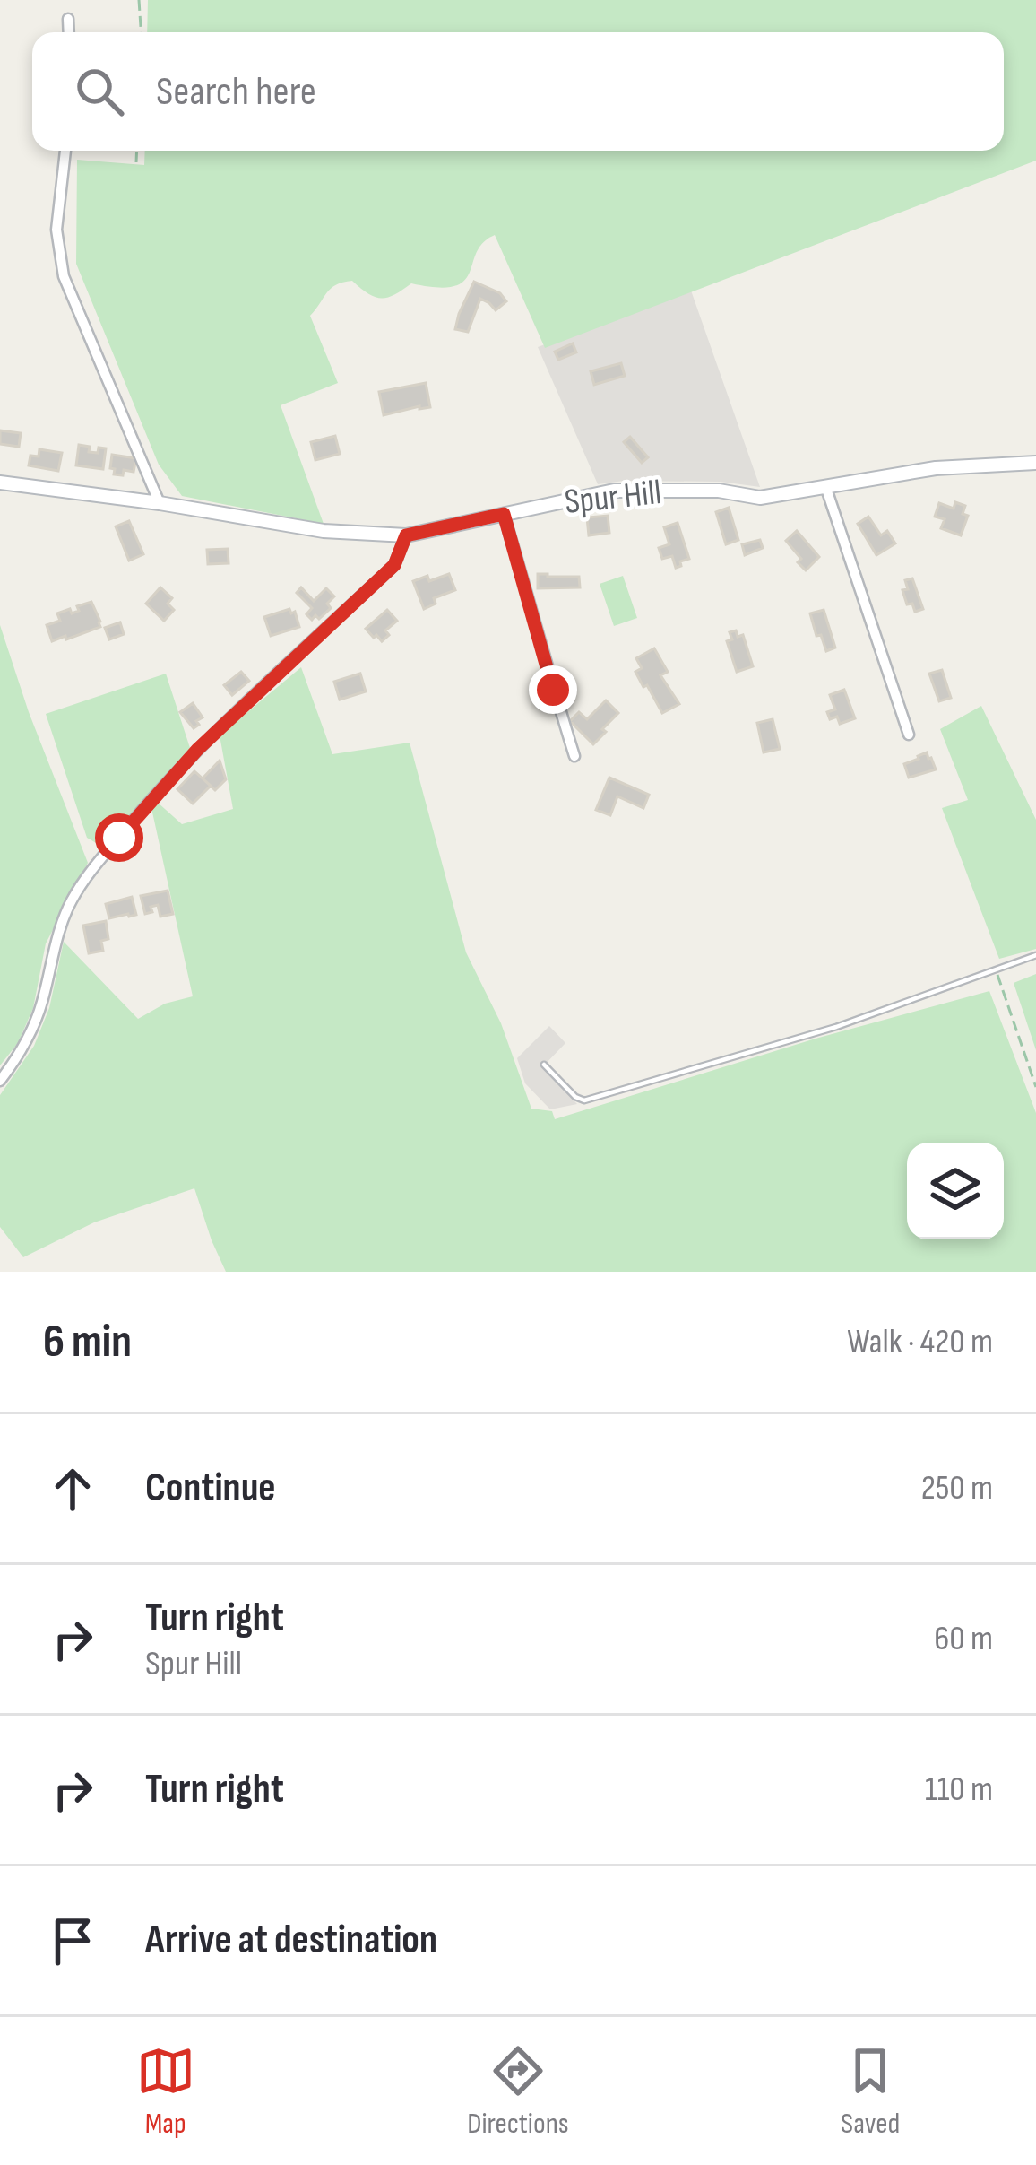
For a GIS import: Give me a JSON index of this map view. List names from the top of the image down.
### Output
{
  "streets": {
    "street": ["Spur Hill"]
  },
  "page": {
    "search": "Search here",
    "heading": ["6 min", "Walk · 420 m"],
    "list": [
      ["Continue", "250 m"],
      ["Turn right", "Spur Hill", "60 m"],
      ["Turn right", "110 m"],
      "Arrive at destination"
    ],
    "nav": ["Map", "Directions", "Saved"]
  }
}
